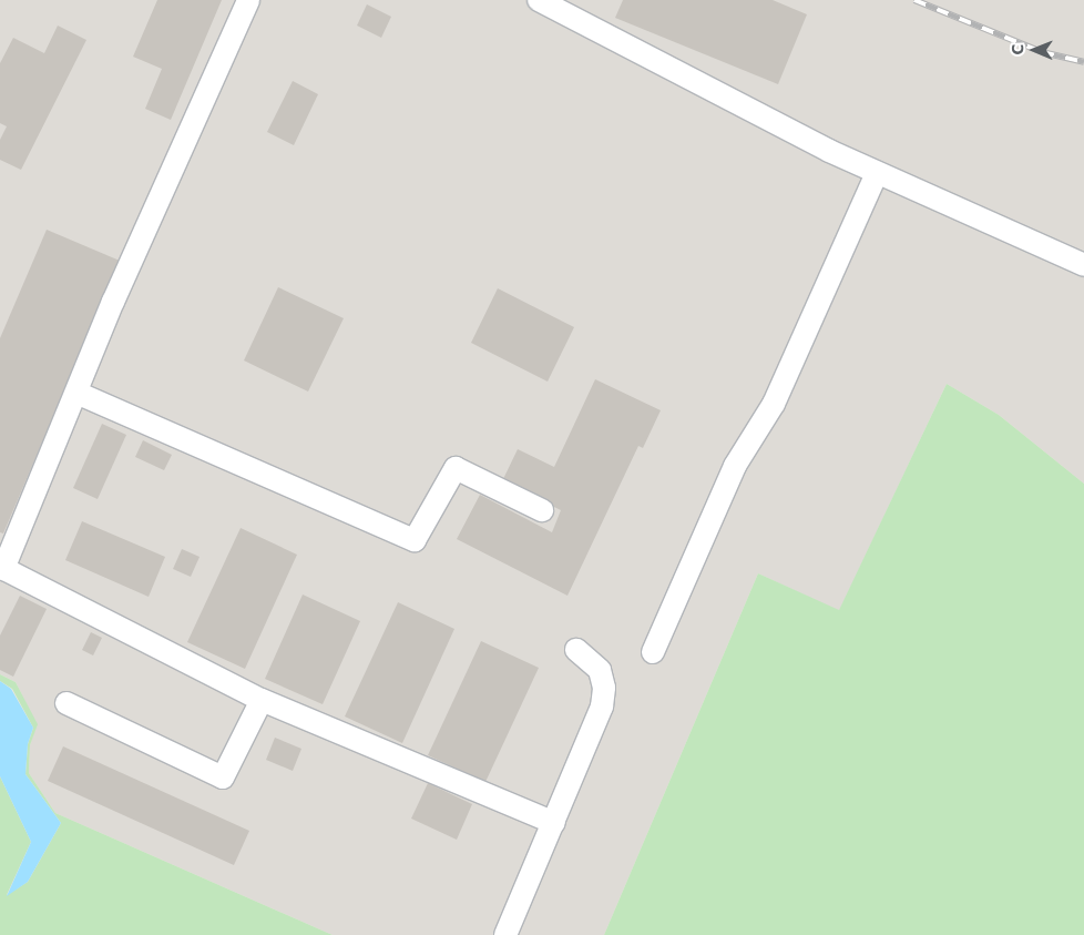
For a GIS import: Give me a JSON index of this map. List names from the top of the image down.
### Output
{
  "north": "left"
}
